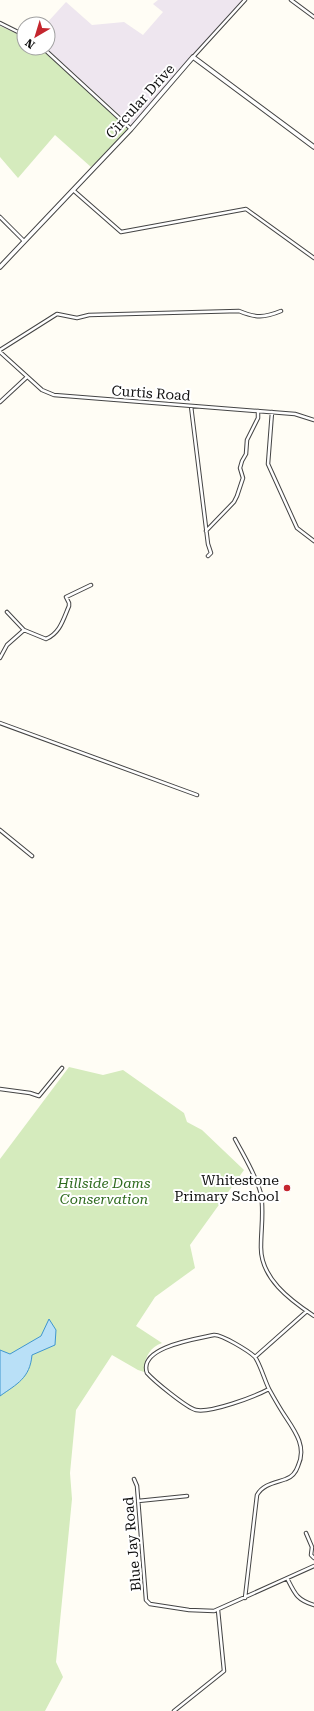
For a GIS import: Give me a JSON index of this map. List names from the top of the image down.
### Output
{
  "streets": {
    "street": ["Circular Drive", "Curtis Road", "Blue Jay Road"]
  },
  "parks": ["Hillside Dams Conservation"],
  "places": ["Whitestone Primary School"],
  "north": "bottom left"
}
